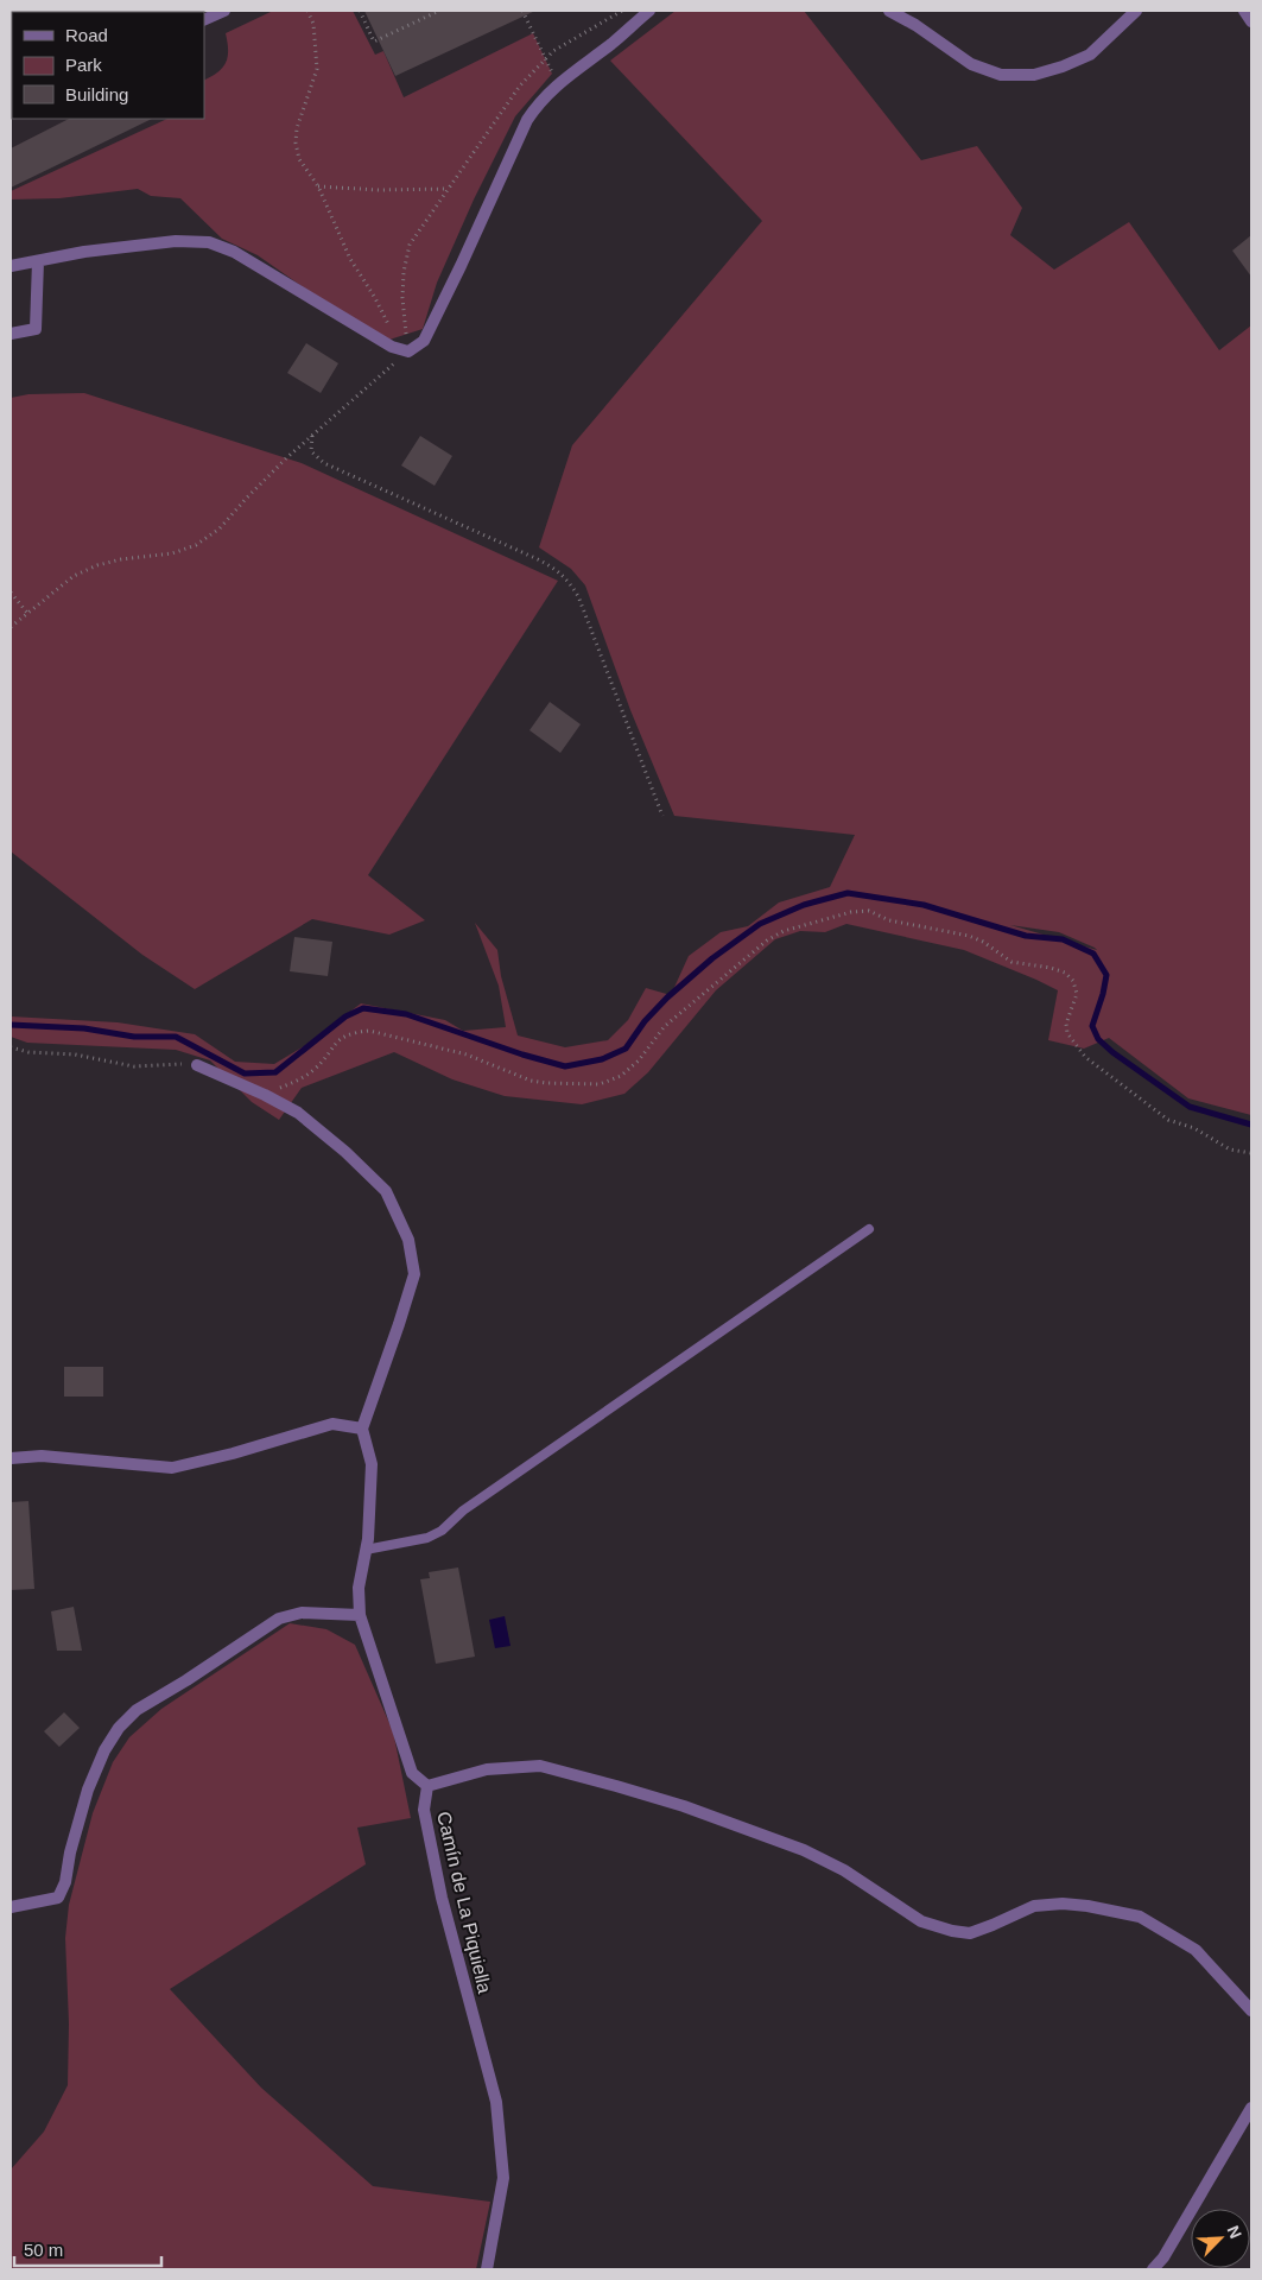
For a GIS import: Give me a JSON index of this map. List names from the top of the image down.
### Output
{
  "streets": {
    "street": ["Camín de La Piquiella"]
  },
  "legend": ["Road", "Park", "Building"],
  "scale_bar": "50 m",
  "north": "top right"
}
